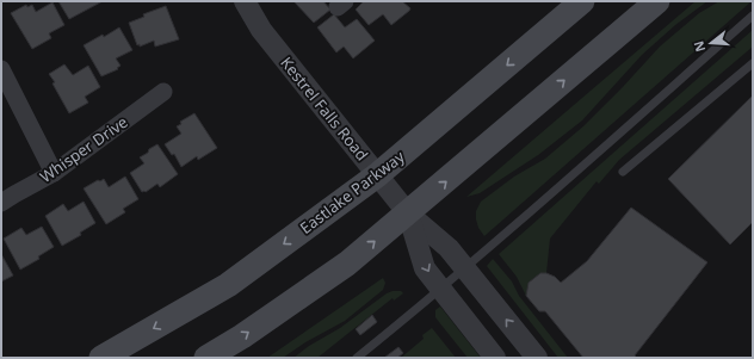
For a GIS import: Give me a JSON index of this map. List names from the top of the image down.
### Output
{
  "streets": {
    "main road": ["Eastlake Parkway"],
    "street": ["Kestrel Falls Road", "Whisper Drive"]
  },
  "crossings": [
    ["Kestrel Falls Road", "Eastlake Parkway"]
  ],
  "north": "left"
}
